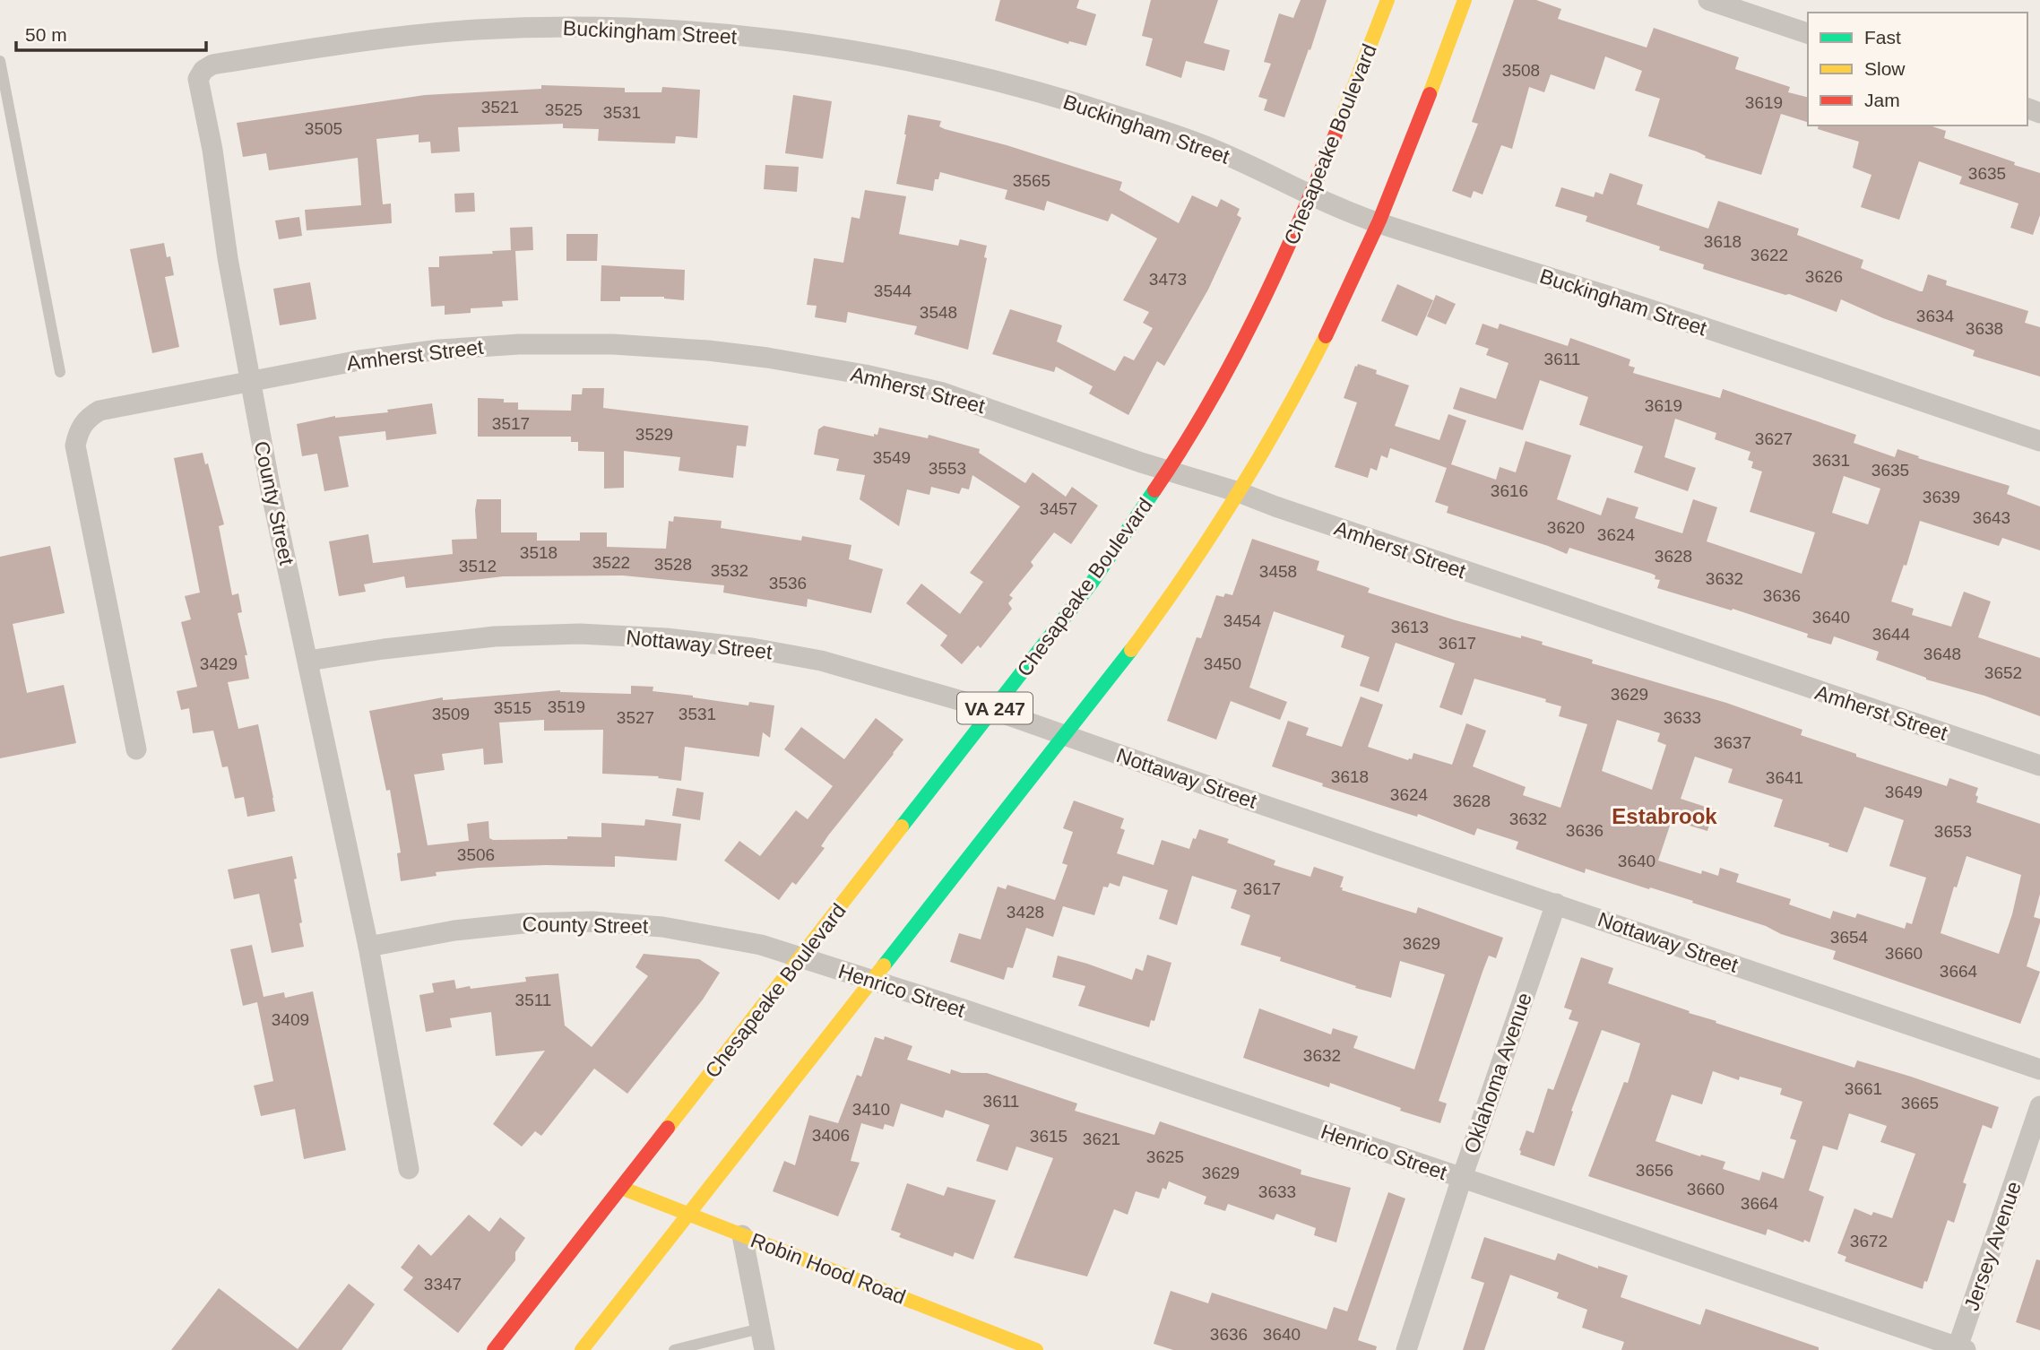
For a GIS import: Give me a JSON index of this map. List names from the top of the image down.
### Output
{
  "streets": {
    "main road": ["Chesapeake Boulevard", "VA 247", "Robin Hood Road"],
    "street": [
      "Buckingham Street",
      "Amherst Street",
      "County Street",
      "Nottaway Street",
      "Henrico Street",
      "Oklahoma Avenue",
      "Jersey Avenue"
    ]
  },
  "crossings": [
    ["Buckingham Street", "Chesapeake Boulevard"],
    ["Buckingham Street", "County Street"],
    ["Chesapeake Boulevard", "Amherst Street"],
    ["Chesapeake Boulevard", "County Street"],
    ["Chesapeake Boulevard", "Nottaway Street"],
    ["Chesapeake Boulevard", "Henrico Street"],
    ["Chesapeake Boulevard", "Robin Hood Road"],
    ["Amherst Street", "County Street"],
    ["County Street", "Nottaway Street"],
    ["County Street", "Henrico Street"],
    ["Nottaway Street", "Oklahoma Avenue"],
    ["Henrico Street", "Oklahoma Avenue"],
    ["Henrico Street", "Jersey Avenue"]
  ],
  "districts": ["Estabrook"],
  "house_numbers": [
    "3508",
    "3619",
    "3521",
    "3525",
    "3531",
    "3505",
    "3635",
    "3565",
    "3618",
    "3622",
    "3626",
    "3473",
    "3544",
    "3548",
    "3634",
    "3638",
    "3611",
    "3619",
    "3517",
    "3529",
    "3627",
    "3549",
    "3631",
    "3553",
    "3635",
    "3616",
    "3639",
    "3457",
    "3643",
    "3620",
    "3624",
    "3518",
    "3628",
    "3522",
    "3528",
    "3512",
    "3532",
    "3458",
    "3632",
    "3536",
    "3636",
    "3640",
    "3454",
    "3613",
    "3644",
    "3617",
    "3648",
    "3429",
    "3450",
    "3652",
    "3629",
    "3519",
    "3515",
    "3509",
    "3531",
    "3527",
    "3633",
    "3637",
    "3618",
    "3641",
    "3649",
    "3624",
    "3628",
    "3632",
    "3636",
    "3653",
    "3506",
    "3640",
    "3617",
    "3428",
    "3654",
    "3629",
    "3660",
    "3664",
    "3511",
    "3409",
    "3632",
    "3661",
    "3611",
    "3665",
    "3410",
    "3406",
    "3615",
    "3621",
    "3625",
    "3656",
    "3629",
    "3660",
    "3633",
    "3664",
    "3672",
    "3347",
    "3636",
    "3640"
  ],
  "legend": ["Fast", "Slow", "Jam"],
  "scale_bar": "50 m"
}
